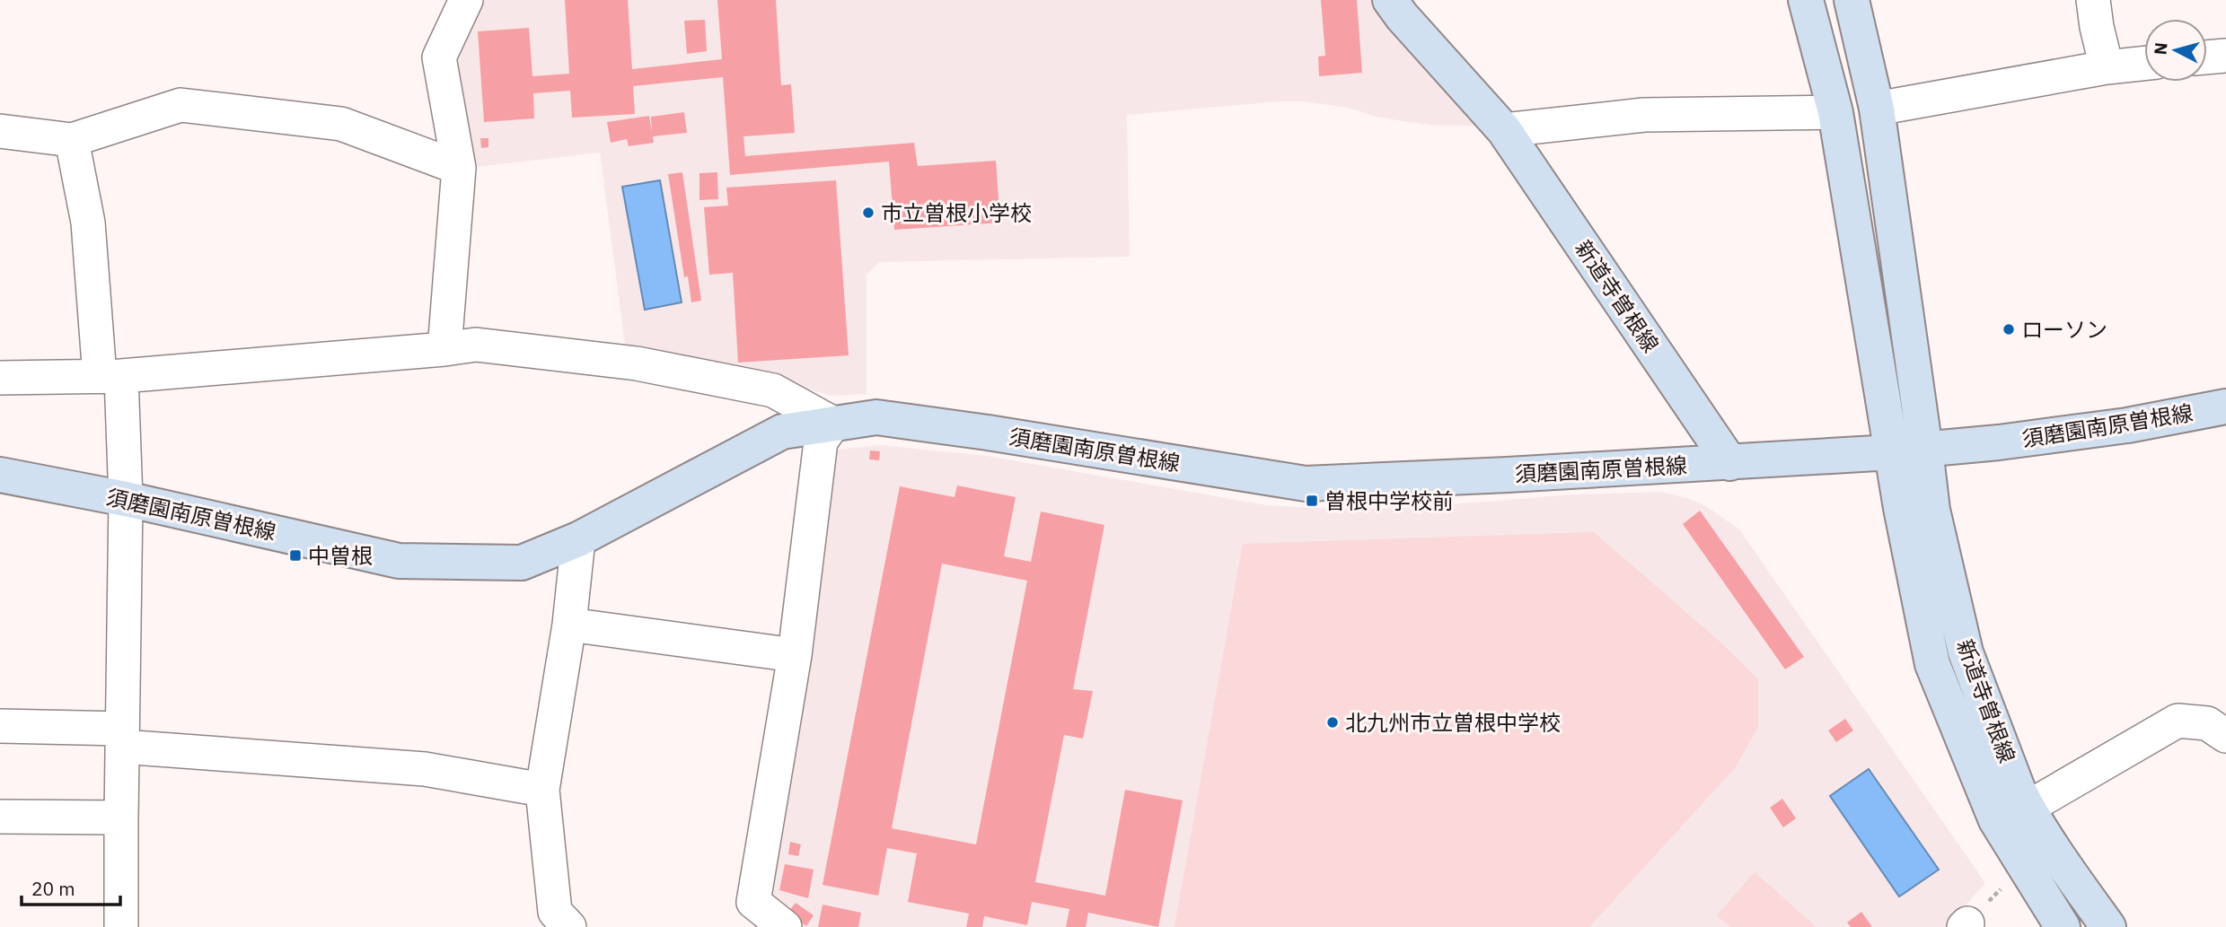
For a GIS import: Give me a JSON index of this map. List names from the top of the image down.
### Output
{
  "streets": {
    "main road": ["新道寺曽根線", "須磨園南原曽根線"]
  },
  "crossings": [
    ["新道寺曽根線", "須磨園南原曽根線"]
  ],
  "places": {
    "other": ["市立曽根小学校", "ローソン", "北九州市立曽根中学校"],
    "transit": ["曽根中学校前", "中曽根"]
  },
  "scale_bar": "20 m",
  "north": "left"
}
